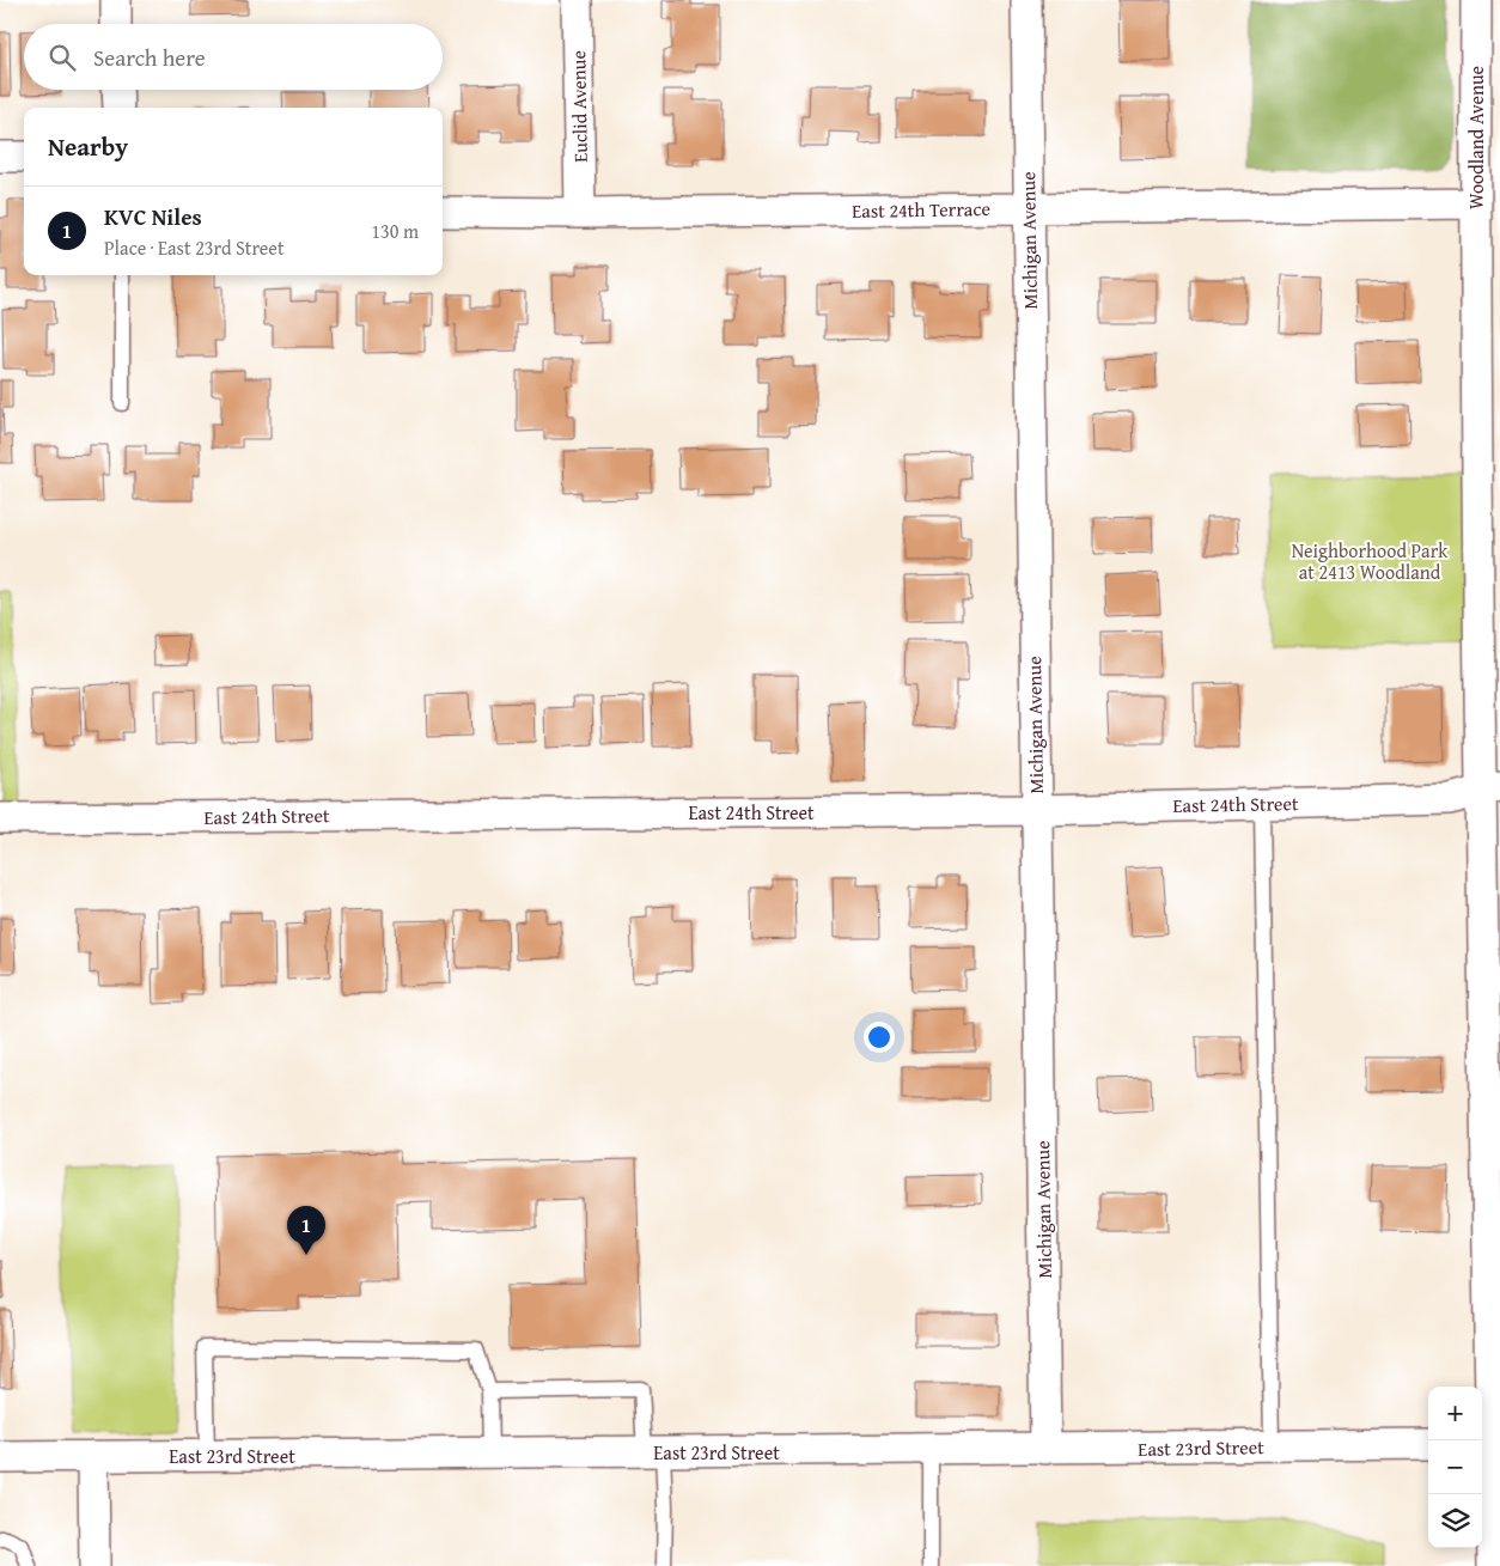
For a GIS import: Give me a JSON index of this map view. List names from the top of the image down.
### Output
{
  "streets": {
    "street": [
      "Euclid Avenue",
      "Woodland Avenue",
      "East 24th Terrace",
      "Michigan Avenue",
      "East 24th Street",
      "East 23rd Street"
    ]
  },
  "crossings": [
    ["Euclid Avenue", "East 24th Terrace"],
    ["Woodland Avenue", "East 24th Terrace"],
    ["Woodland Avenue", "East 24th Street"],
    ["East 24th Terrace", "Michigan Avenue"],
    ["Michigan Avenue", "East 24th Street"],
    ["Michigan Avenue", "East 23rd Street"]
  ],
  "parks": ["Neighborhood Park at 2413 Woodland"],
  "page": {
    "search": "Search here",
    "heading": "Nearby",
    "list": [
      {
        "mark": "1",
        "name": "KVC Niles",
        "note": "Place · East 23rd Street",
        "value": "130 m"
      }
    ],
    "pins": "1",
    "map_buttons": ["+", "−"]
  }
}
